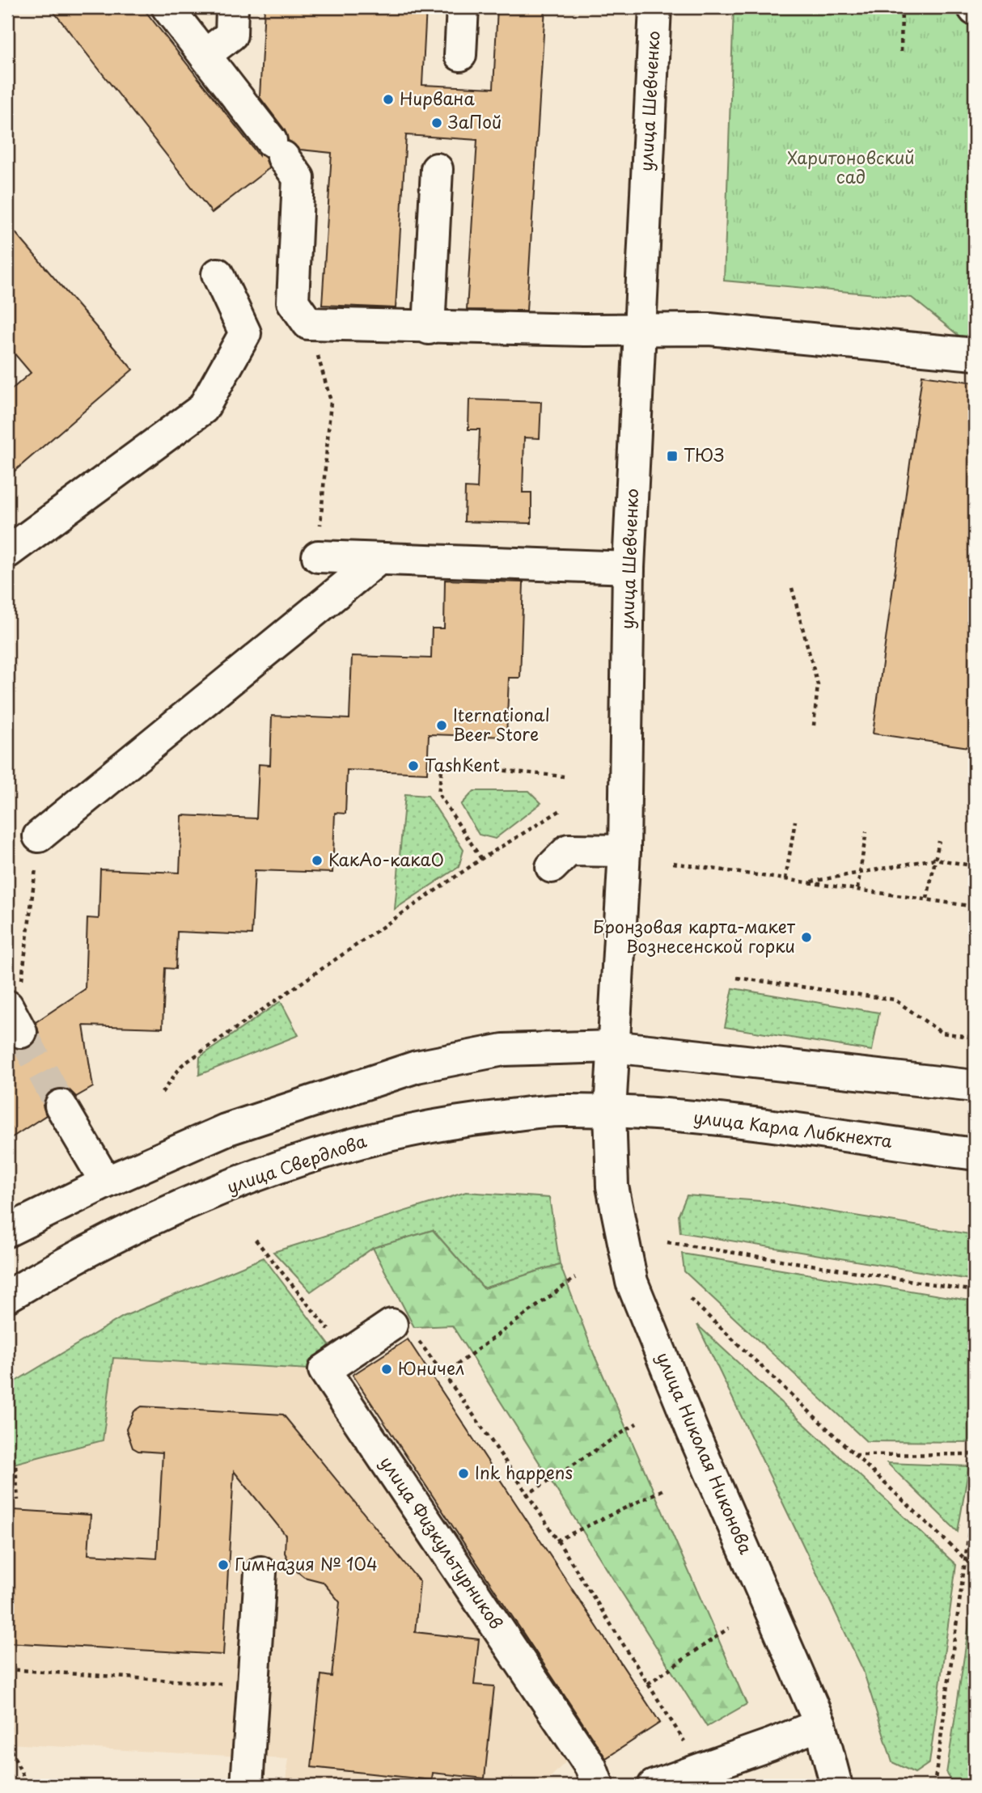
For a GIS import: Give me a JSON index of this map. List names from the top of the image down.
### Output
{
  "streets": {
    "main road": [
      "улица Шевченко",
      "улица Карла Либкнехта",
      "улица Свердлова",
      "улица Николая Никонова",
      "улица Физкультурников"
    ]
  },
  "crossings": [
    ["улица Шевченко", "улица Карла Либкнехта"],
    ["улица Шевченко", "улица Свердлова"],
    ["улица Шевченко", "улица Николая Никонова"],
    ["улица Карла Либкнехта", "улица Свердлова"],
    ["улица Карла Либкнехта", "улица Николая Никонова"],
    ["улица Свердлова", "улица Николая Никонова"]
  ],
  "parks": ["Харитоновский сад"],
  "places": {
    "other": [
      "Нирвана",
      "ЗаПой",
      "Iternational Beer Store",
      "TashKent",
      "КакАо-какаО",
      "Бронзовая карта-макет Вознесенской горки",
      "Юничел",
      "Ink happens",
      "Гимназия № 104"
    ],
    "transit": ["ТЮЗ"]
  }
}
